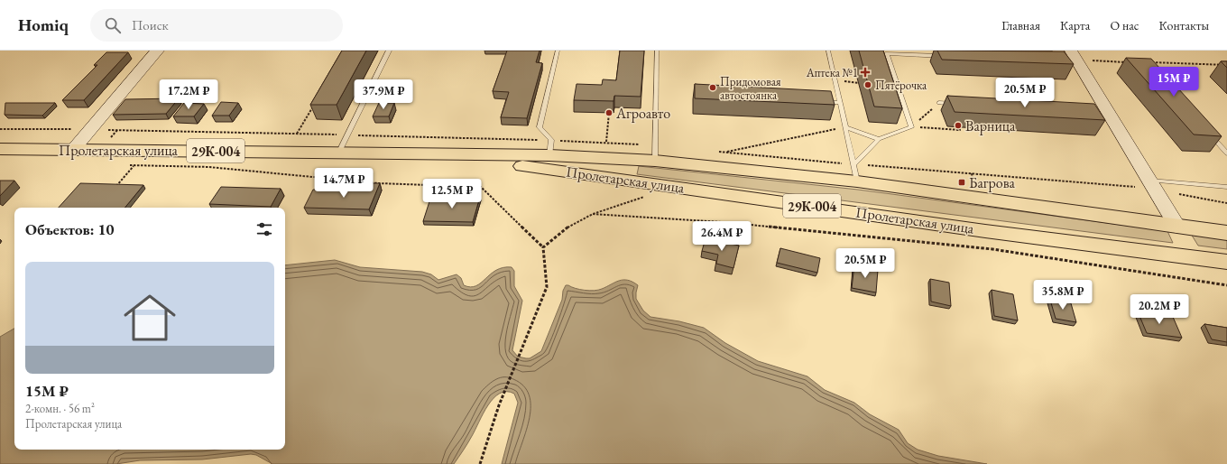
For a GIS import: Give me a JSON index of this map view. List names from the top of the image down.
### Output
{
  "streets": {
    "main road": ["Пролетарская улица", "29К-004"]
  },
  "places": {
    "health": ["Аптека №1"],
    "other": [
      "Пятёрочка",
      "Придомовая автостоянка",
      "Агроавто",
      "Варница"
    ],
    "transit": ["Багрова"]
  },
  "page": {
    "header": "Homiq",
    "search": "Поиск",
    "nav": [
      "Главная",
      "Карта",
      "О нас",
      "Контакты"
    ],
    "price": [
      "15M ₽",
      "20.5M ₽",
      "17.2M ₽",
      "37.9M ₽",
      "14.7M ₽",
      "12.5M ₽",
      "26.4M ₽",
      "20.5M ₽",
      "35.8M ₽",
      "20.2M ₽"
    ],
    "heading": "Объектов: 10",
    "list": [
      {
        "name": "15M ₽",
        "note": "2-комн. · 56 m² · Пролетарская улица"
      }
    ]
  }
}
